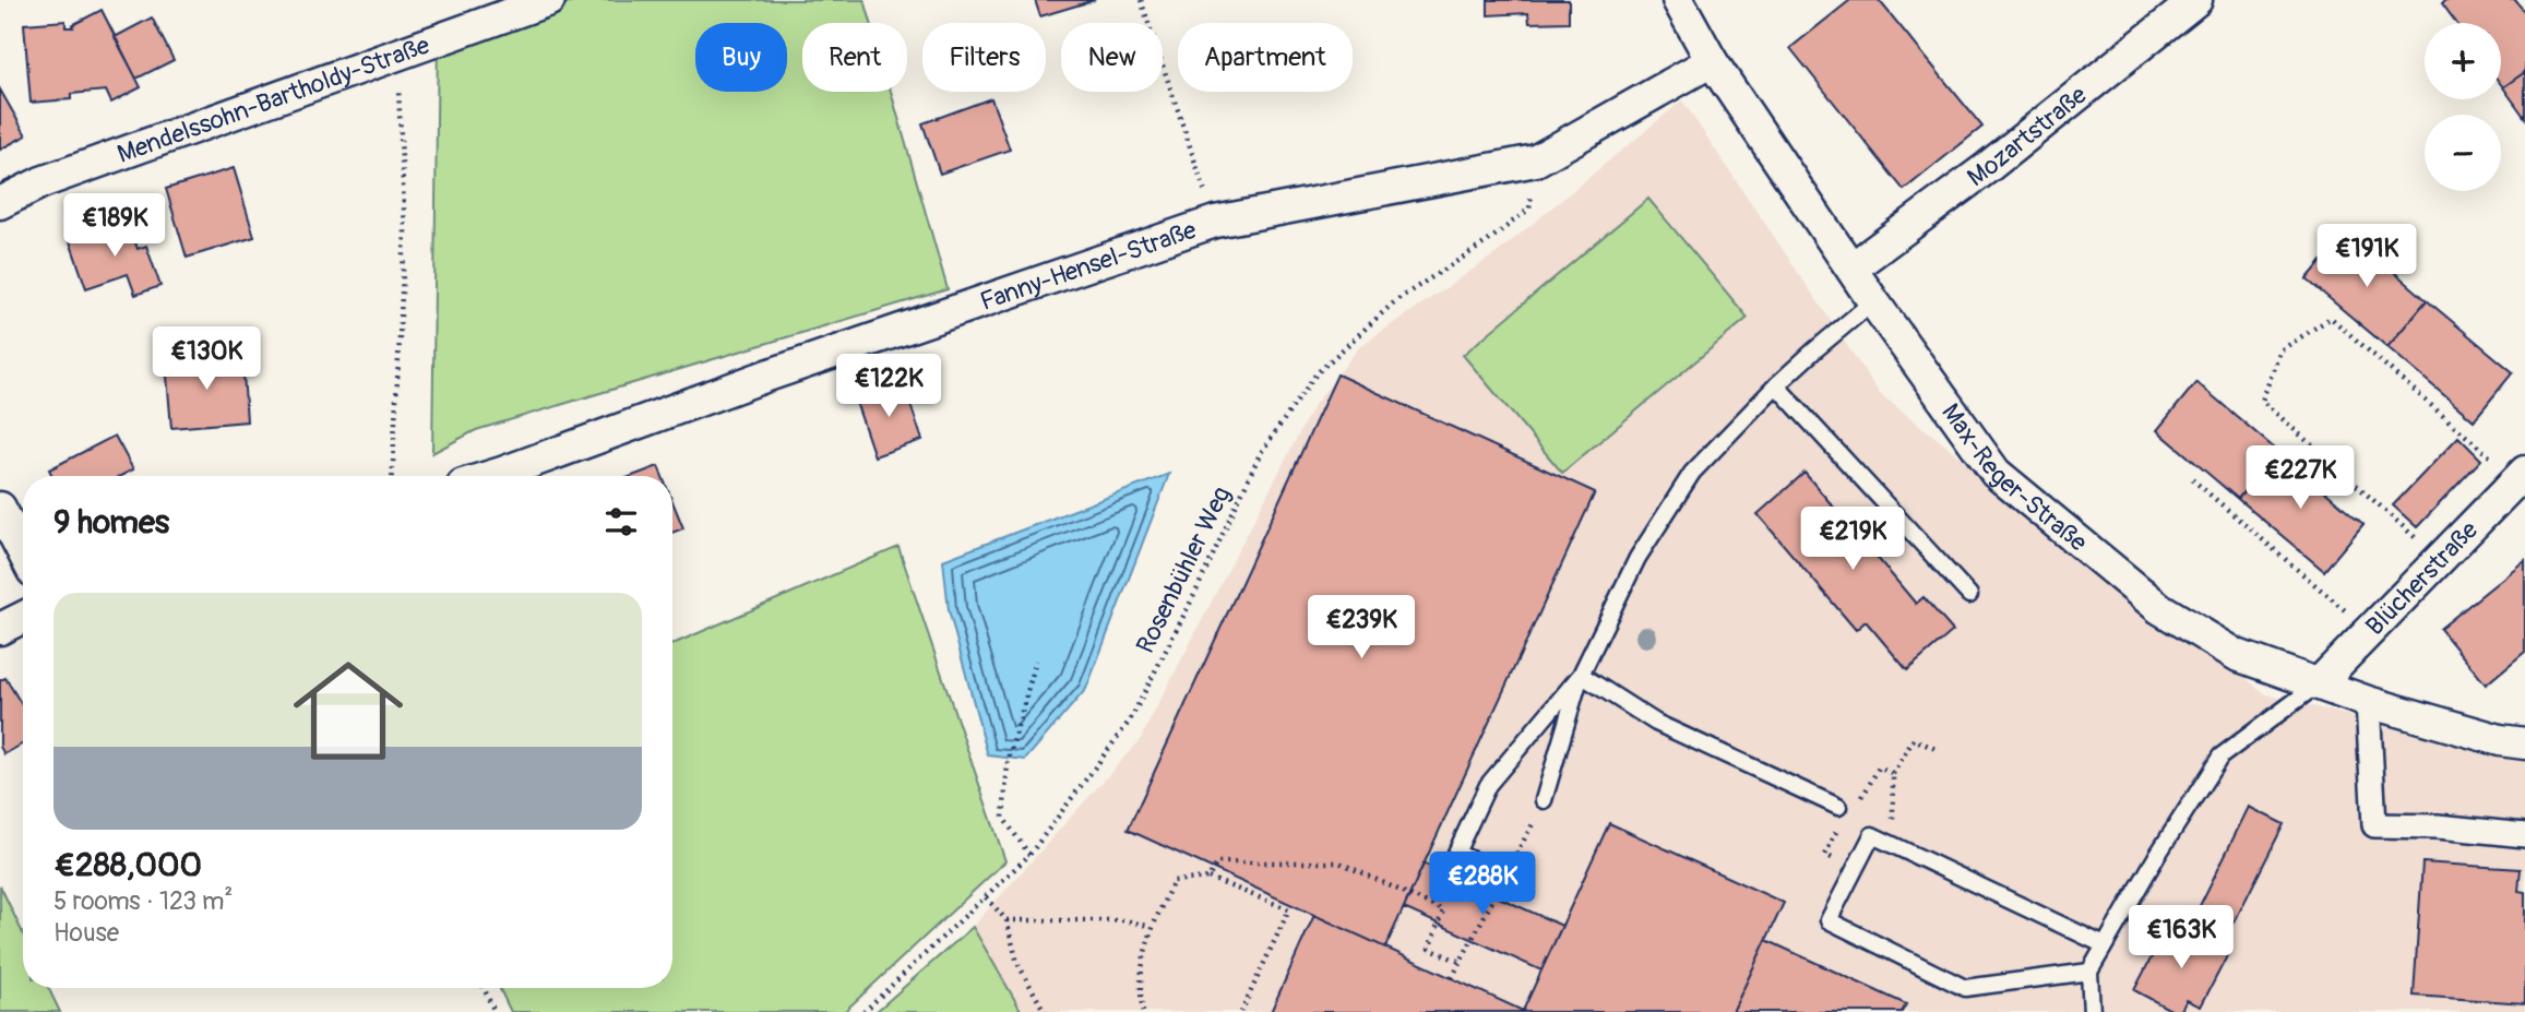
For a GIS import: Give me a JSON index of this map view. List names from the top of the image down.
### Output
{
  "streets": {
    "street": [
      "Mendelssohn-Bartholdy-Straße",
      "Mozartstraße",
      "Fanny-Hensel-Straße",
      "Max-Reger-Straße",
      "Blücherstraße"
    ],
    "path": ["Rosenbühler Weg"]
  },
  "crossings": [
    ["Mozartstraße", "Max-Reger-Straße"],
    ["Fanny-Hensel-Straße", "Max-Reger-Straße"],
    ["Fanny-Hensel-Straße", "Rosenbühler Weg"],
    ["Max-Reger-Straße", "Blücherstraße"]
  ],
  "page": {
    "map_buttons": ["+", "−"],
    "chip": [
      "Buy",
      "Rent",
      "Filters",
      "New",
      "Apartment"
    ],
    "price": [
      "€189K",
      "€191K",
      "€130K",
      "€122K",
      "€227K",
      "€219K",
      "€239K",
      "€288K",
      "€163K"
    ],
    "heading": "9 homes",
    "list": [
      {
        "name": "€288,000",
        "note": "5 rooms · 123 m² · House"
      }
    ]
  }
}
